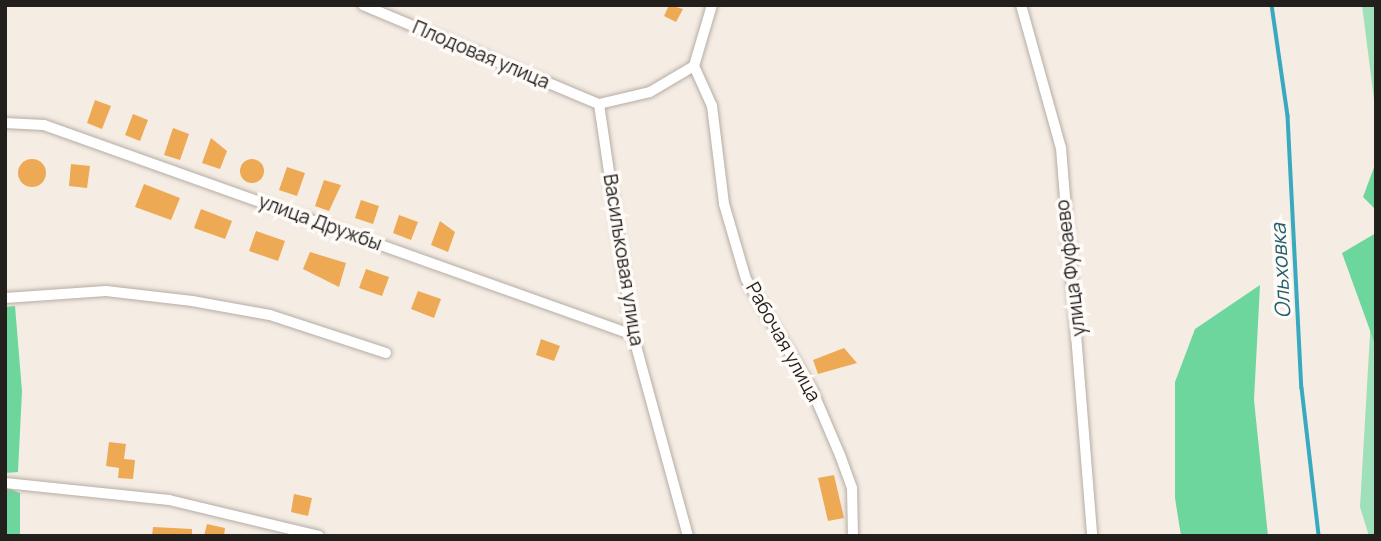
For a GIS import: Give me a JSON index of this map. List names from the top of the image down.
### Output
{
  "streets": {
    "street": [
      "Плодовая улица",
      "улица Дружбы",
      "Васильковая улица",
      "улица Фуфаево",
      "Рабочая улица"
    ]
  },
  "crossings": [
    ["Плодовая улица", "Васильковая улица"],
    ["улица Дружбы", "Васильковая улица"]
  ],
  "water": ["Ольховка"]
}
